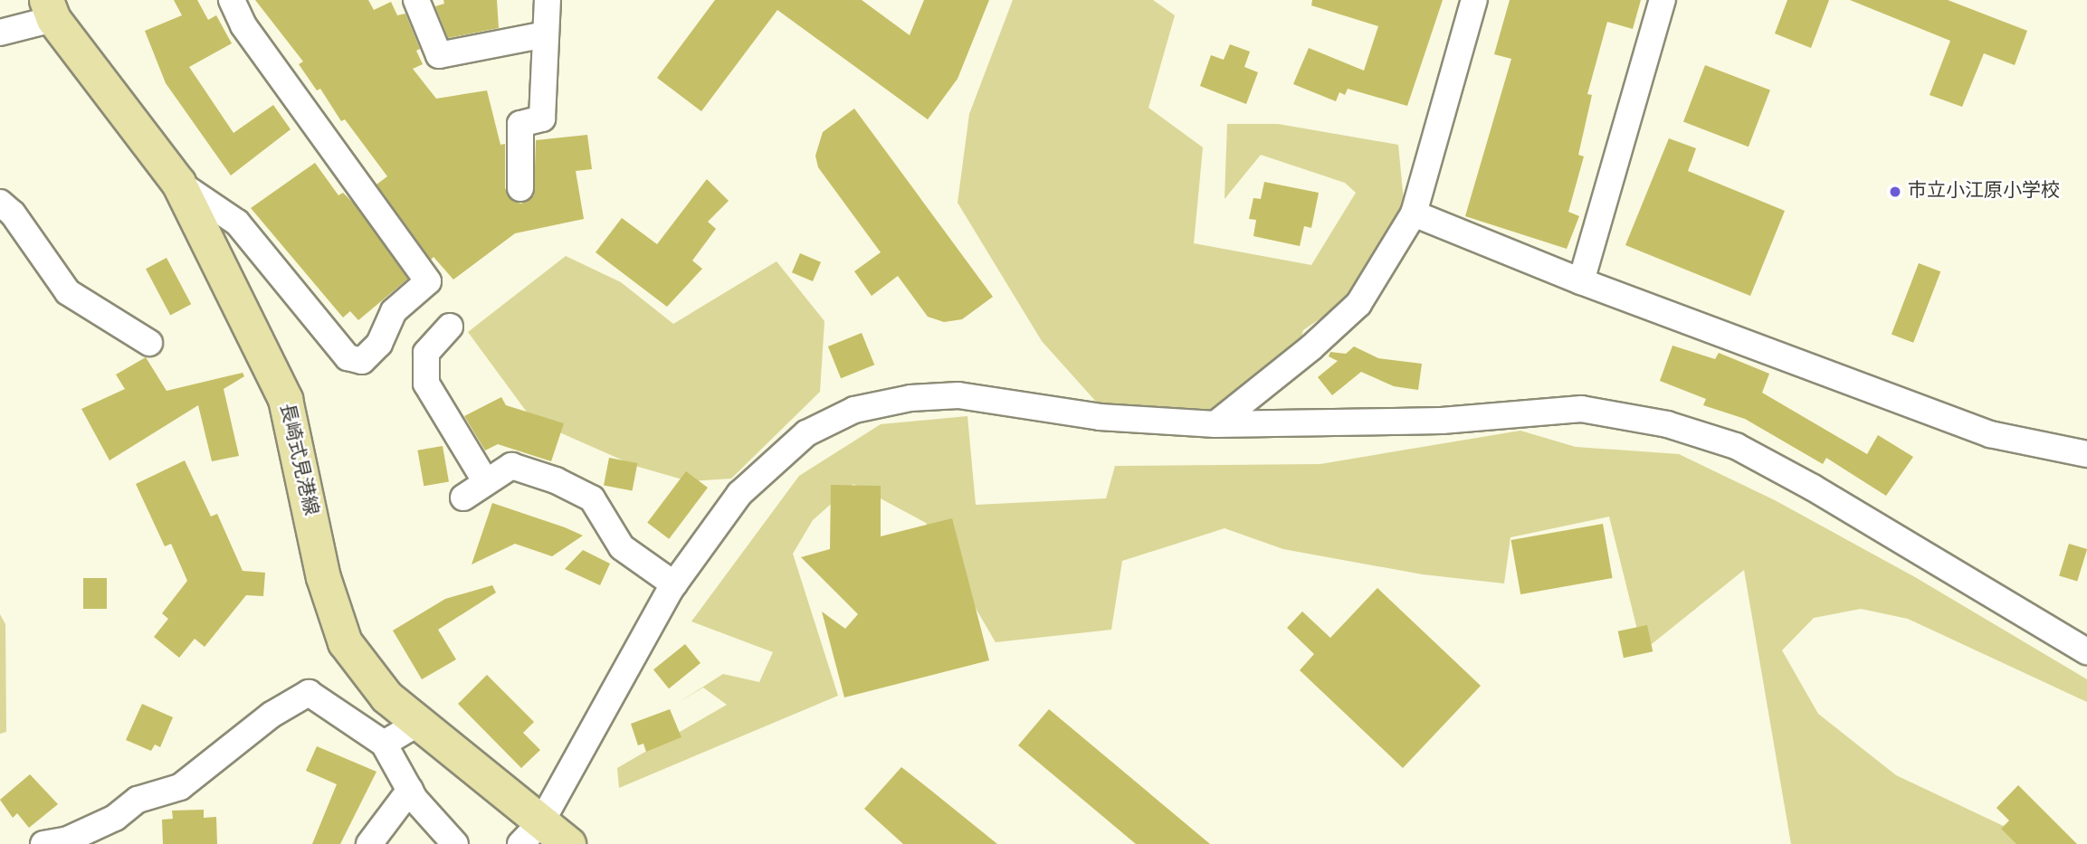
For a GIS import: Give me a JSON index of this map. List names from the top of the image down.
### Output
{
  "streets": {
    "main road": ["長崎式見港線"]
  },
  "places": ["市立小江原小学校"]
}
